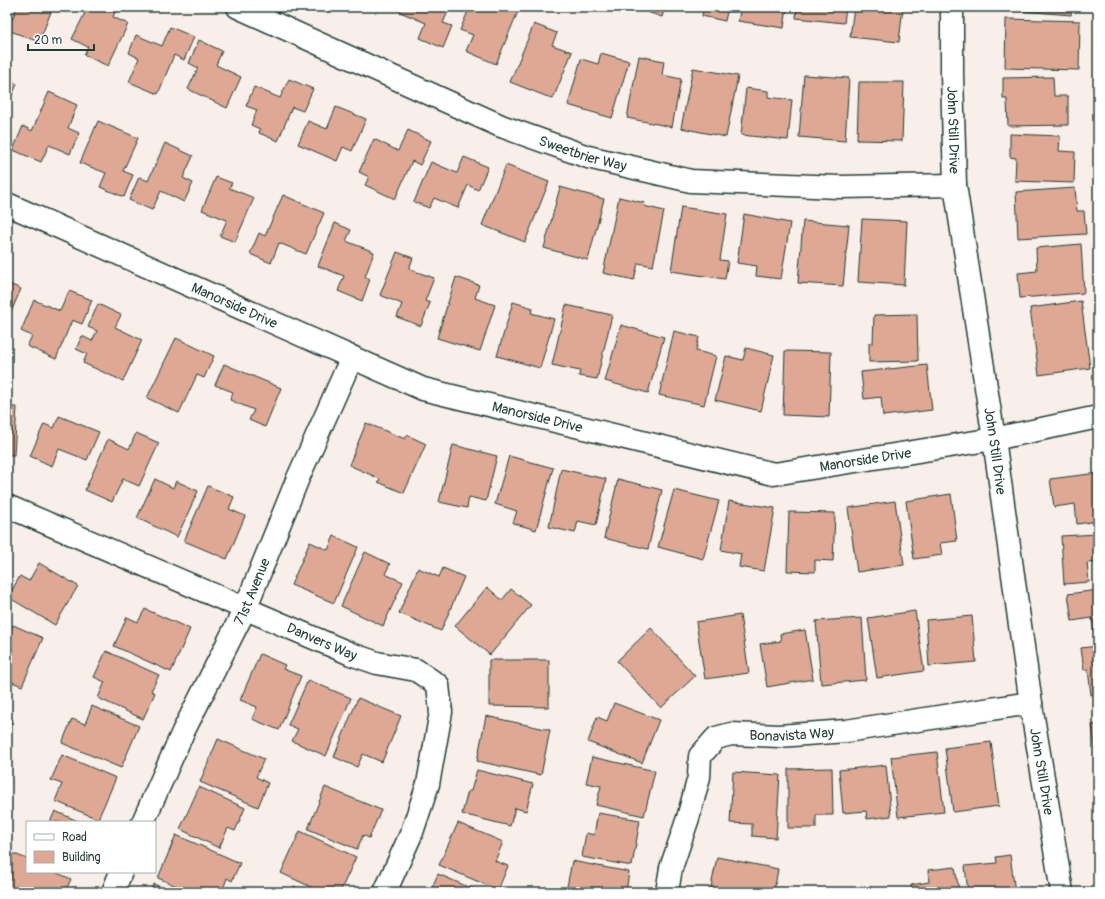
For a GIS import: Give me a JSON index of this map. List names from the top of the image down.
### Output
{
  "streets": {
    "street": [
      "John Still Drive",
      "Sweetbrier Way",
      "Manorside Drive",
      "71st Avenue",
      "Danvers Way",
      "Bonavista Way"
    ]
  },
  "crossings": [
    ["John Still Drive", "Sweetbrier Way"],
    ["John Still Drive", "Manorside Drive"],
    ["John Still Drive", "Bonavista Way"],
    ["Manorside Drive", "71st Avenue"],
    ["71st Avenue", "Danvers Way"]
  ],
  "legend": ["Road", "Building"],
  "scale_bar": "20 m"
}
